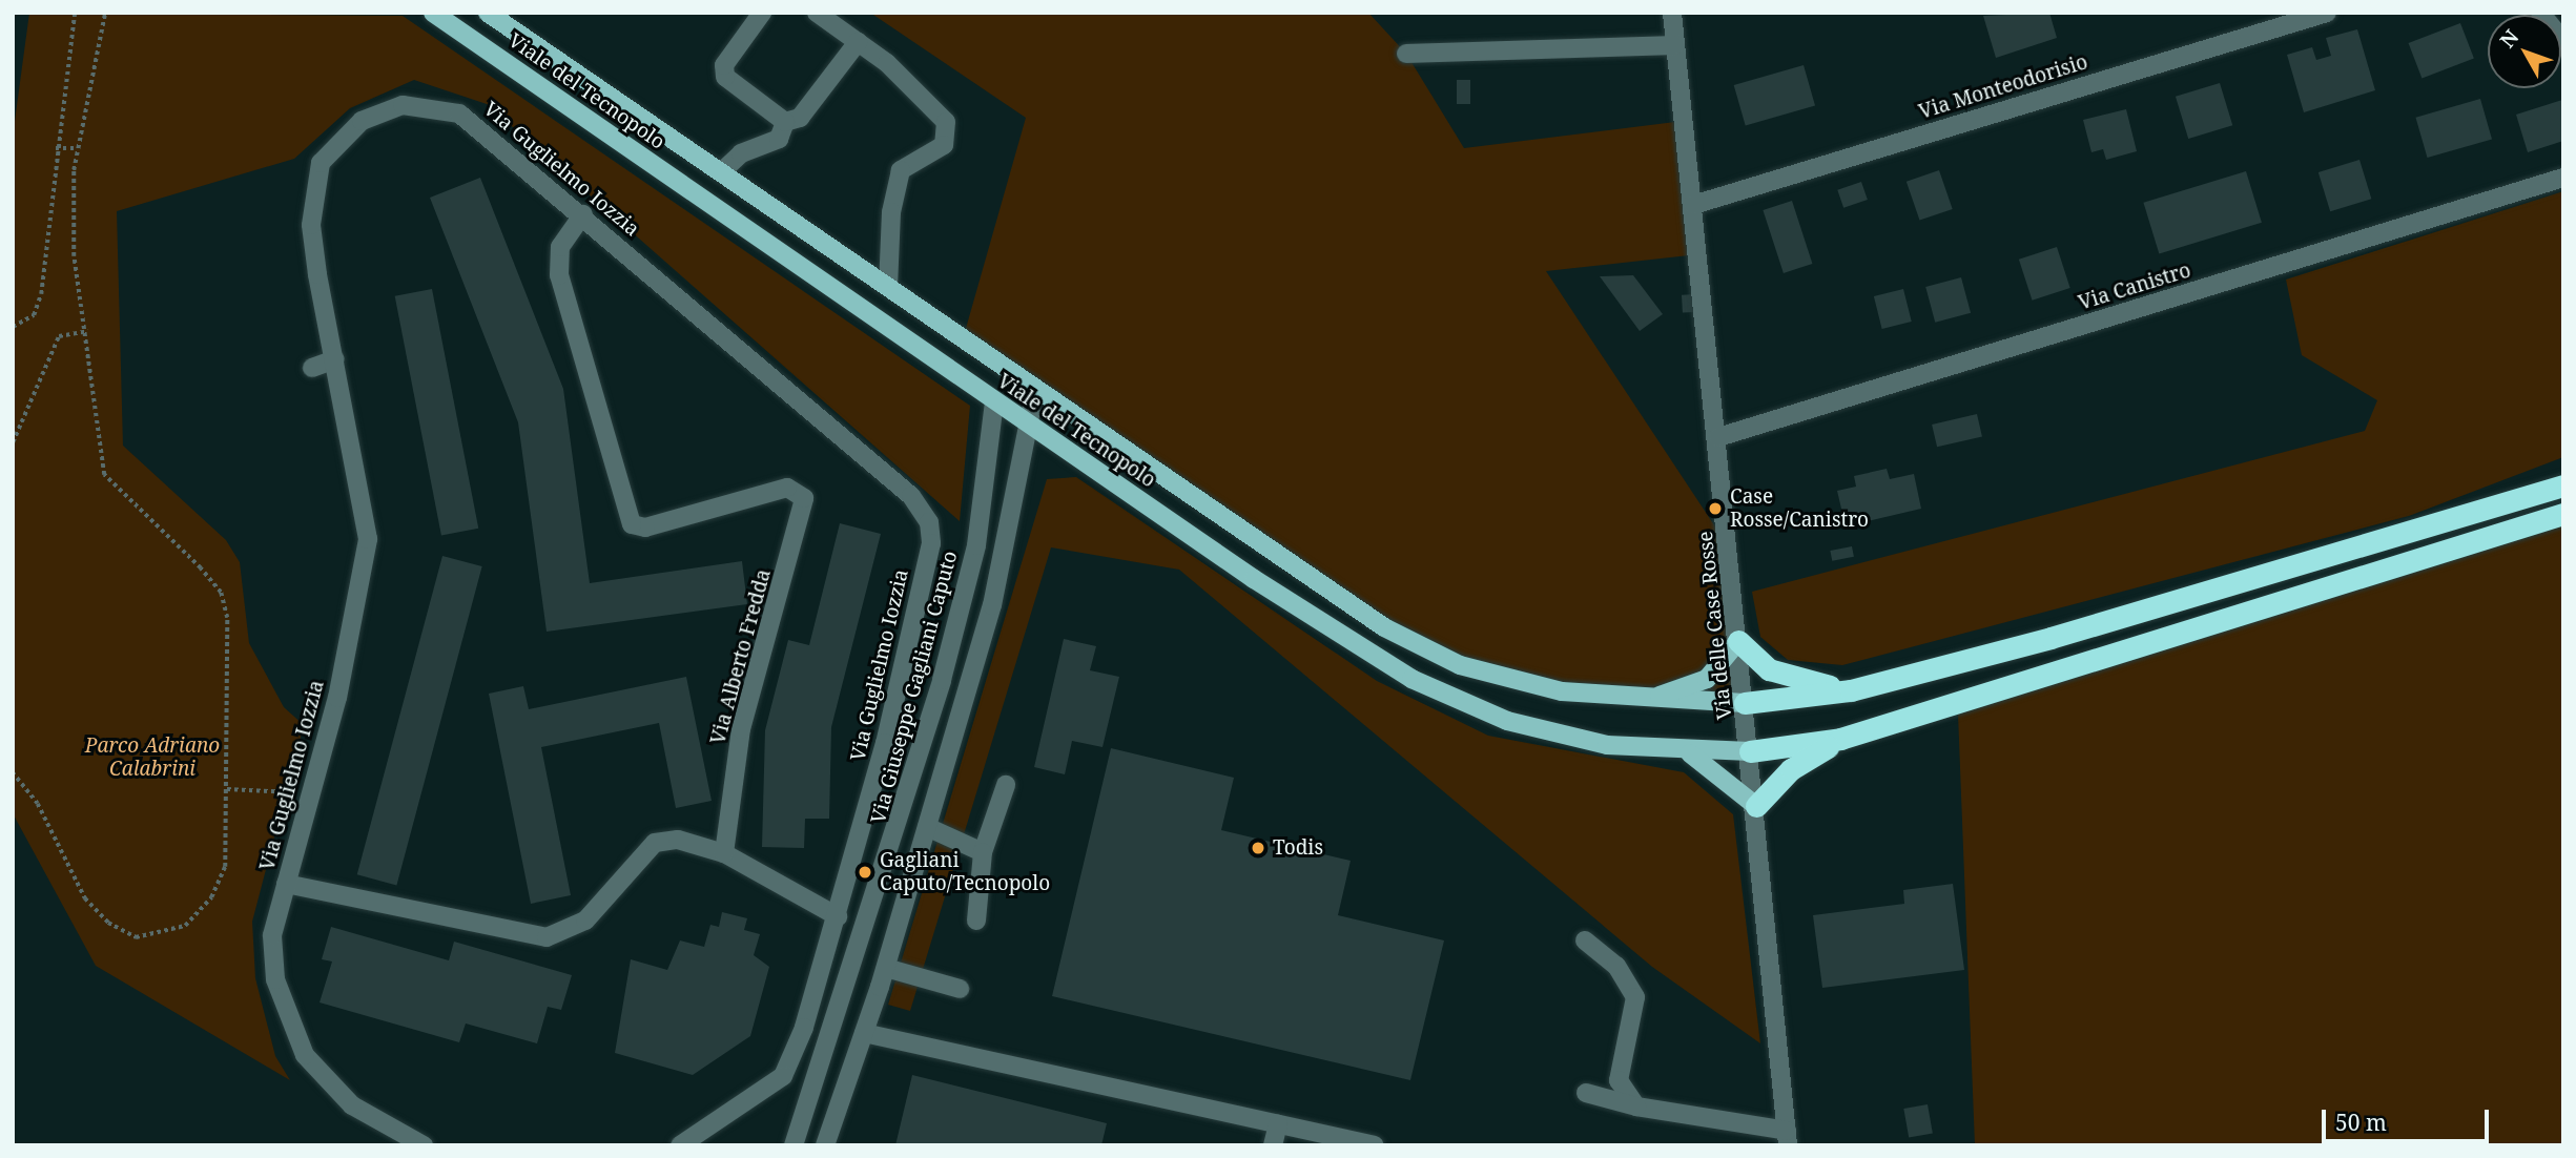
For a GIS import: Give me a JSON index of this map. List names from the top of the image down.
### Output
{
  "streets": {
    "main road": ["Viale del Tecnopolo"],
    "street": [
      "Via Monteodorisio",
      "Via Guglielmo Iozzia",
      "Via Canistro",
      "Via delle Case Rosse",
      "Via Alberto Fredda",
      "Via Giuseppe Gagliani Caputo"
    ]
  },
  "crossings": [
    ["Via Monteodorisio", "Via delle Case Rosse"],
    ["Viale del Tecnopolo", "Via delle Case Rosse"],
    ["Viale del Tecnopolo", "Via Giuseppe Gagliani Caputo"],
    ["Via Guglielmo Iozzia", "Via Alberto Fredda"],
    ["Via Canistro", "Via delle Case Rosse"]
  ],
  "parks": ["Parco Adriano Calabrini"],
  "places": ["Case Rosse/Canistro", "Todis", "Gagliani Caputo/Tecnopolo"],
  "scale_bar": "50 m",
  "north": "top left"
}
